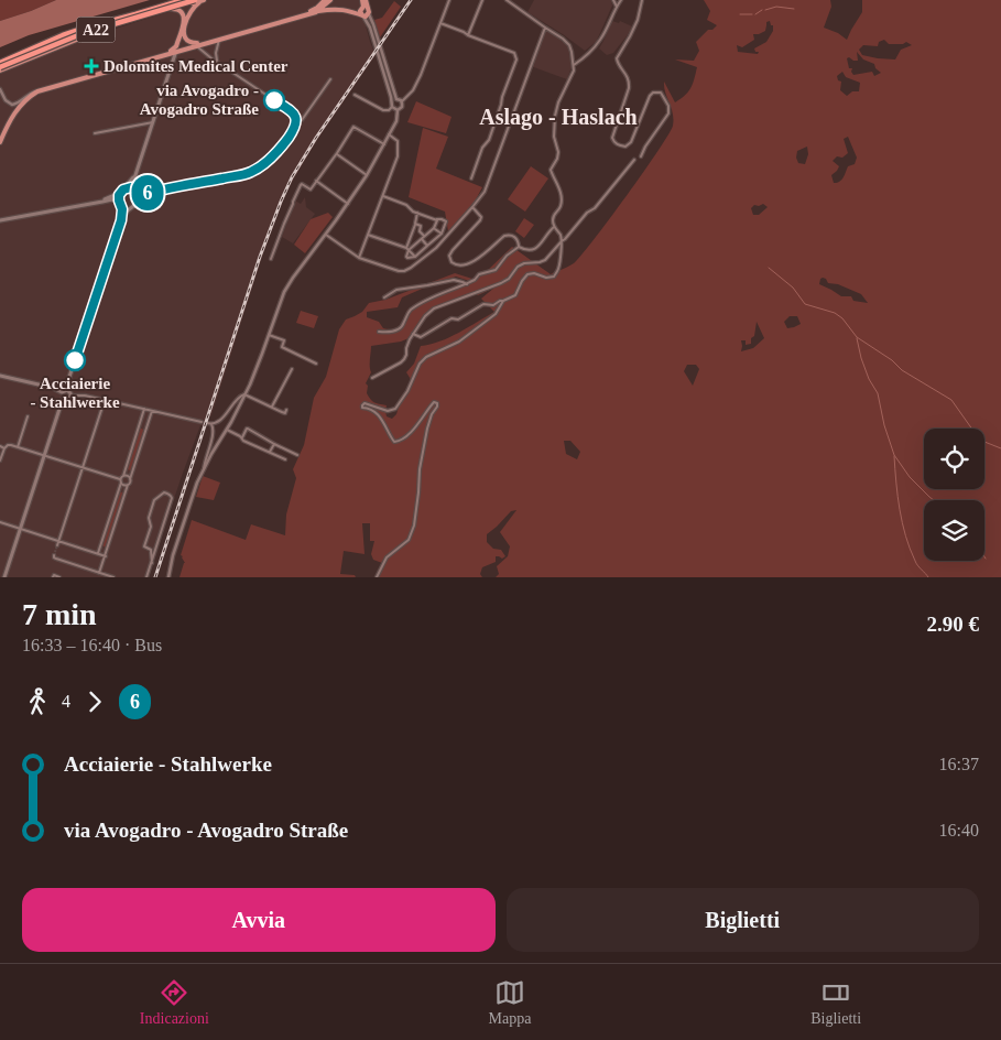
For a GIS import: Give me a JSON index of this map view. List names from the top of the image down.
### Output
{
  "streets": {
    "highway": ["A22"]
  },
  "districts": ["Aslago - Haslach"],
  "places": {
    "health": ["Dolomites Medical Center"],
    "other": ["via Avogadro - Avogadro Straße", "Acciaierie - Stahlwerke"]
  },
  "lines": ["bus line 6"],
  "page": {
    "on_map": "6",
    "heading": ["7 min", "16:33 – 16:40 · Bus", "2.90 €"],
    "legs": ["4", "6"],
    "list": [
      {
        "name": "Acciaierie - Stahlwerke",
        "value": "16:37"
      },
      {
        "name": "via Avogadro - Avogadro Straße",
        "value": "16:40"
      }
    ],
    "buttons": ["Avvia", "Biglietti"],
    "tabs": ["Indicazioni", "Mappa", "Biglietti"]
  }
}
